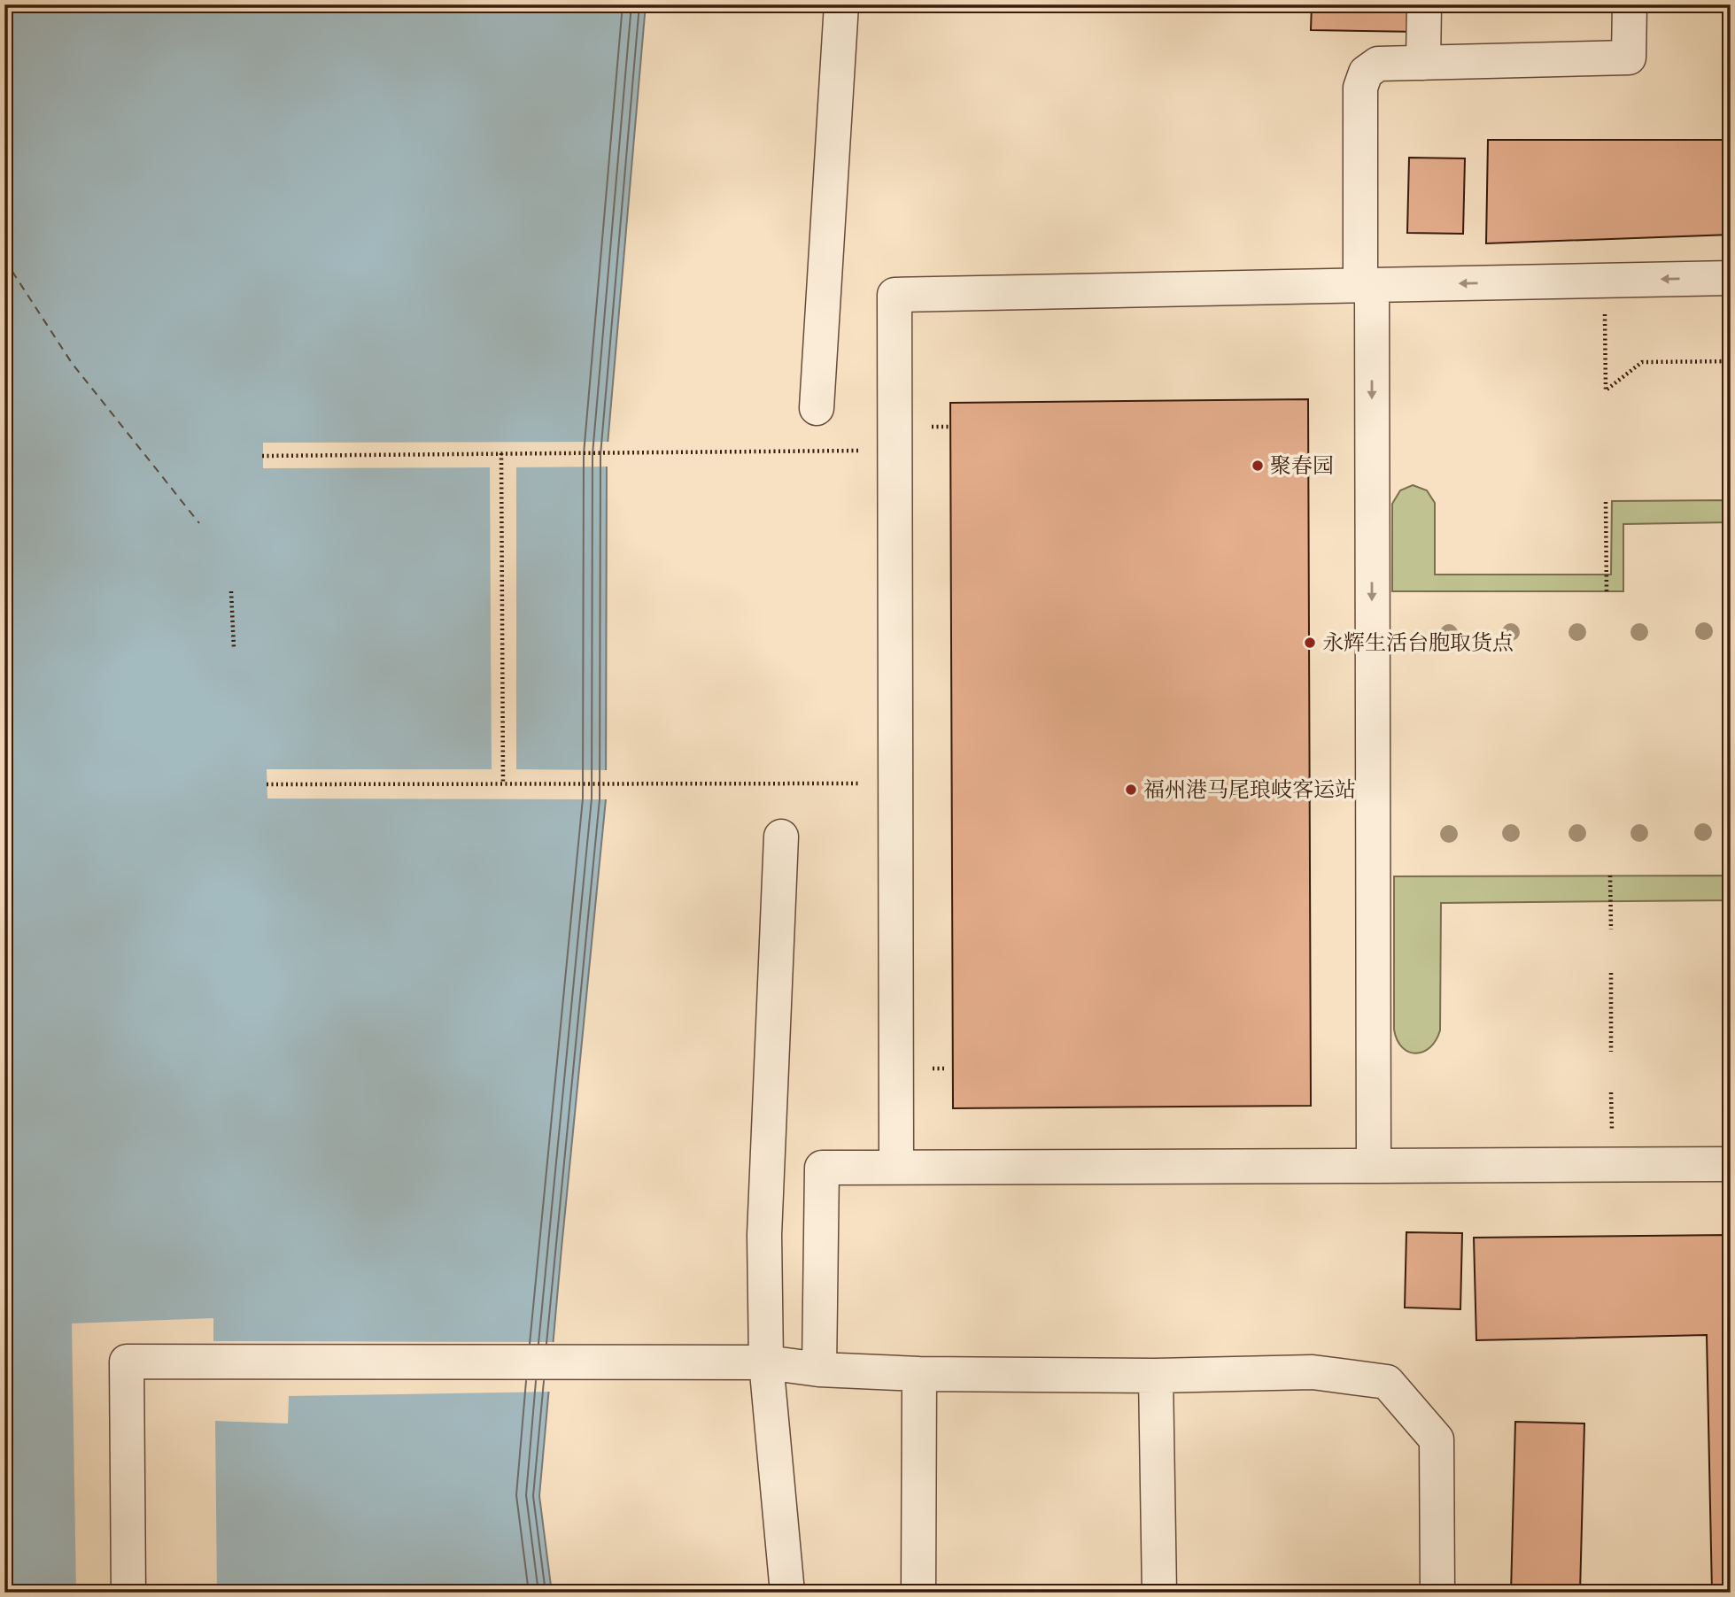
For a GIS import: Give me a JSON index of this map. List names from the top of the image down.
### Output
{
  "places": ["聚春园", "永辉生活台胞取货点", "福州港马尾琅岐客运站"]
}
